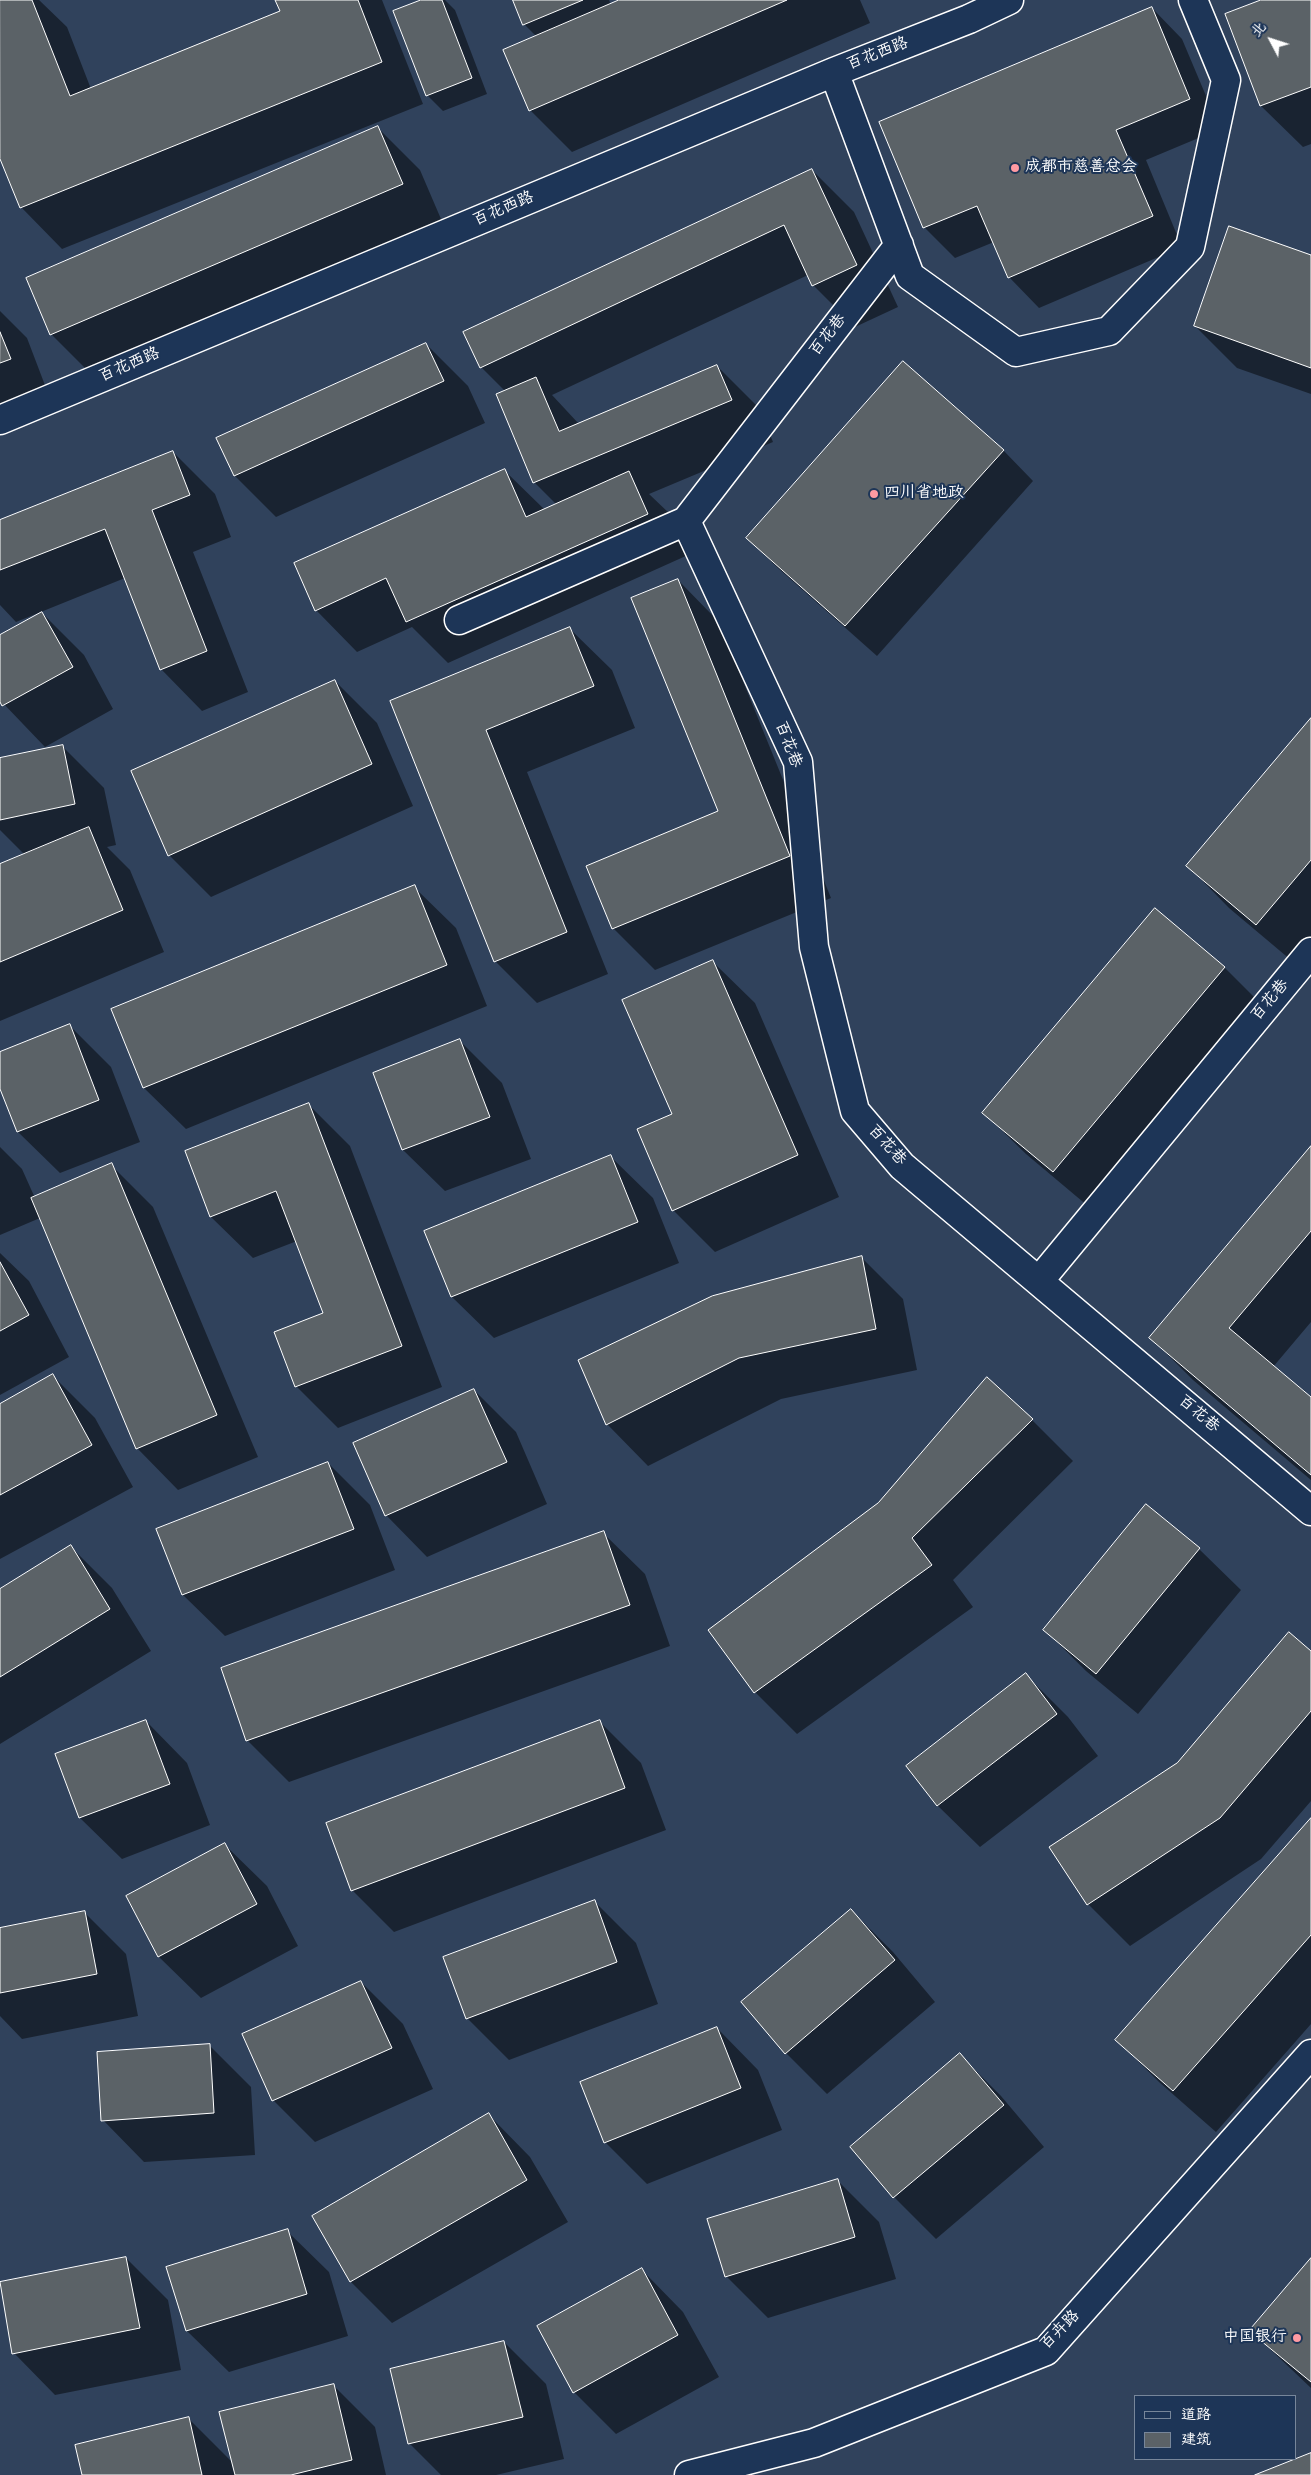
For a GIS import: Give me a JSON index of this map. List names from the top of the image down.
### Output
{
  "streets": {
    "street": ["百花西路", "百花巷", "百卉路"]
  },
  "places": ["成都市慈善总会", "四川省地政", "中国银行"],
  "legend": ["道路", "建筑"],
  "north": "top left"
}
